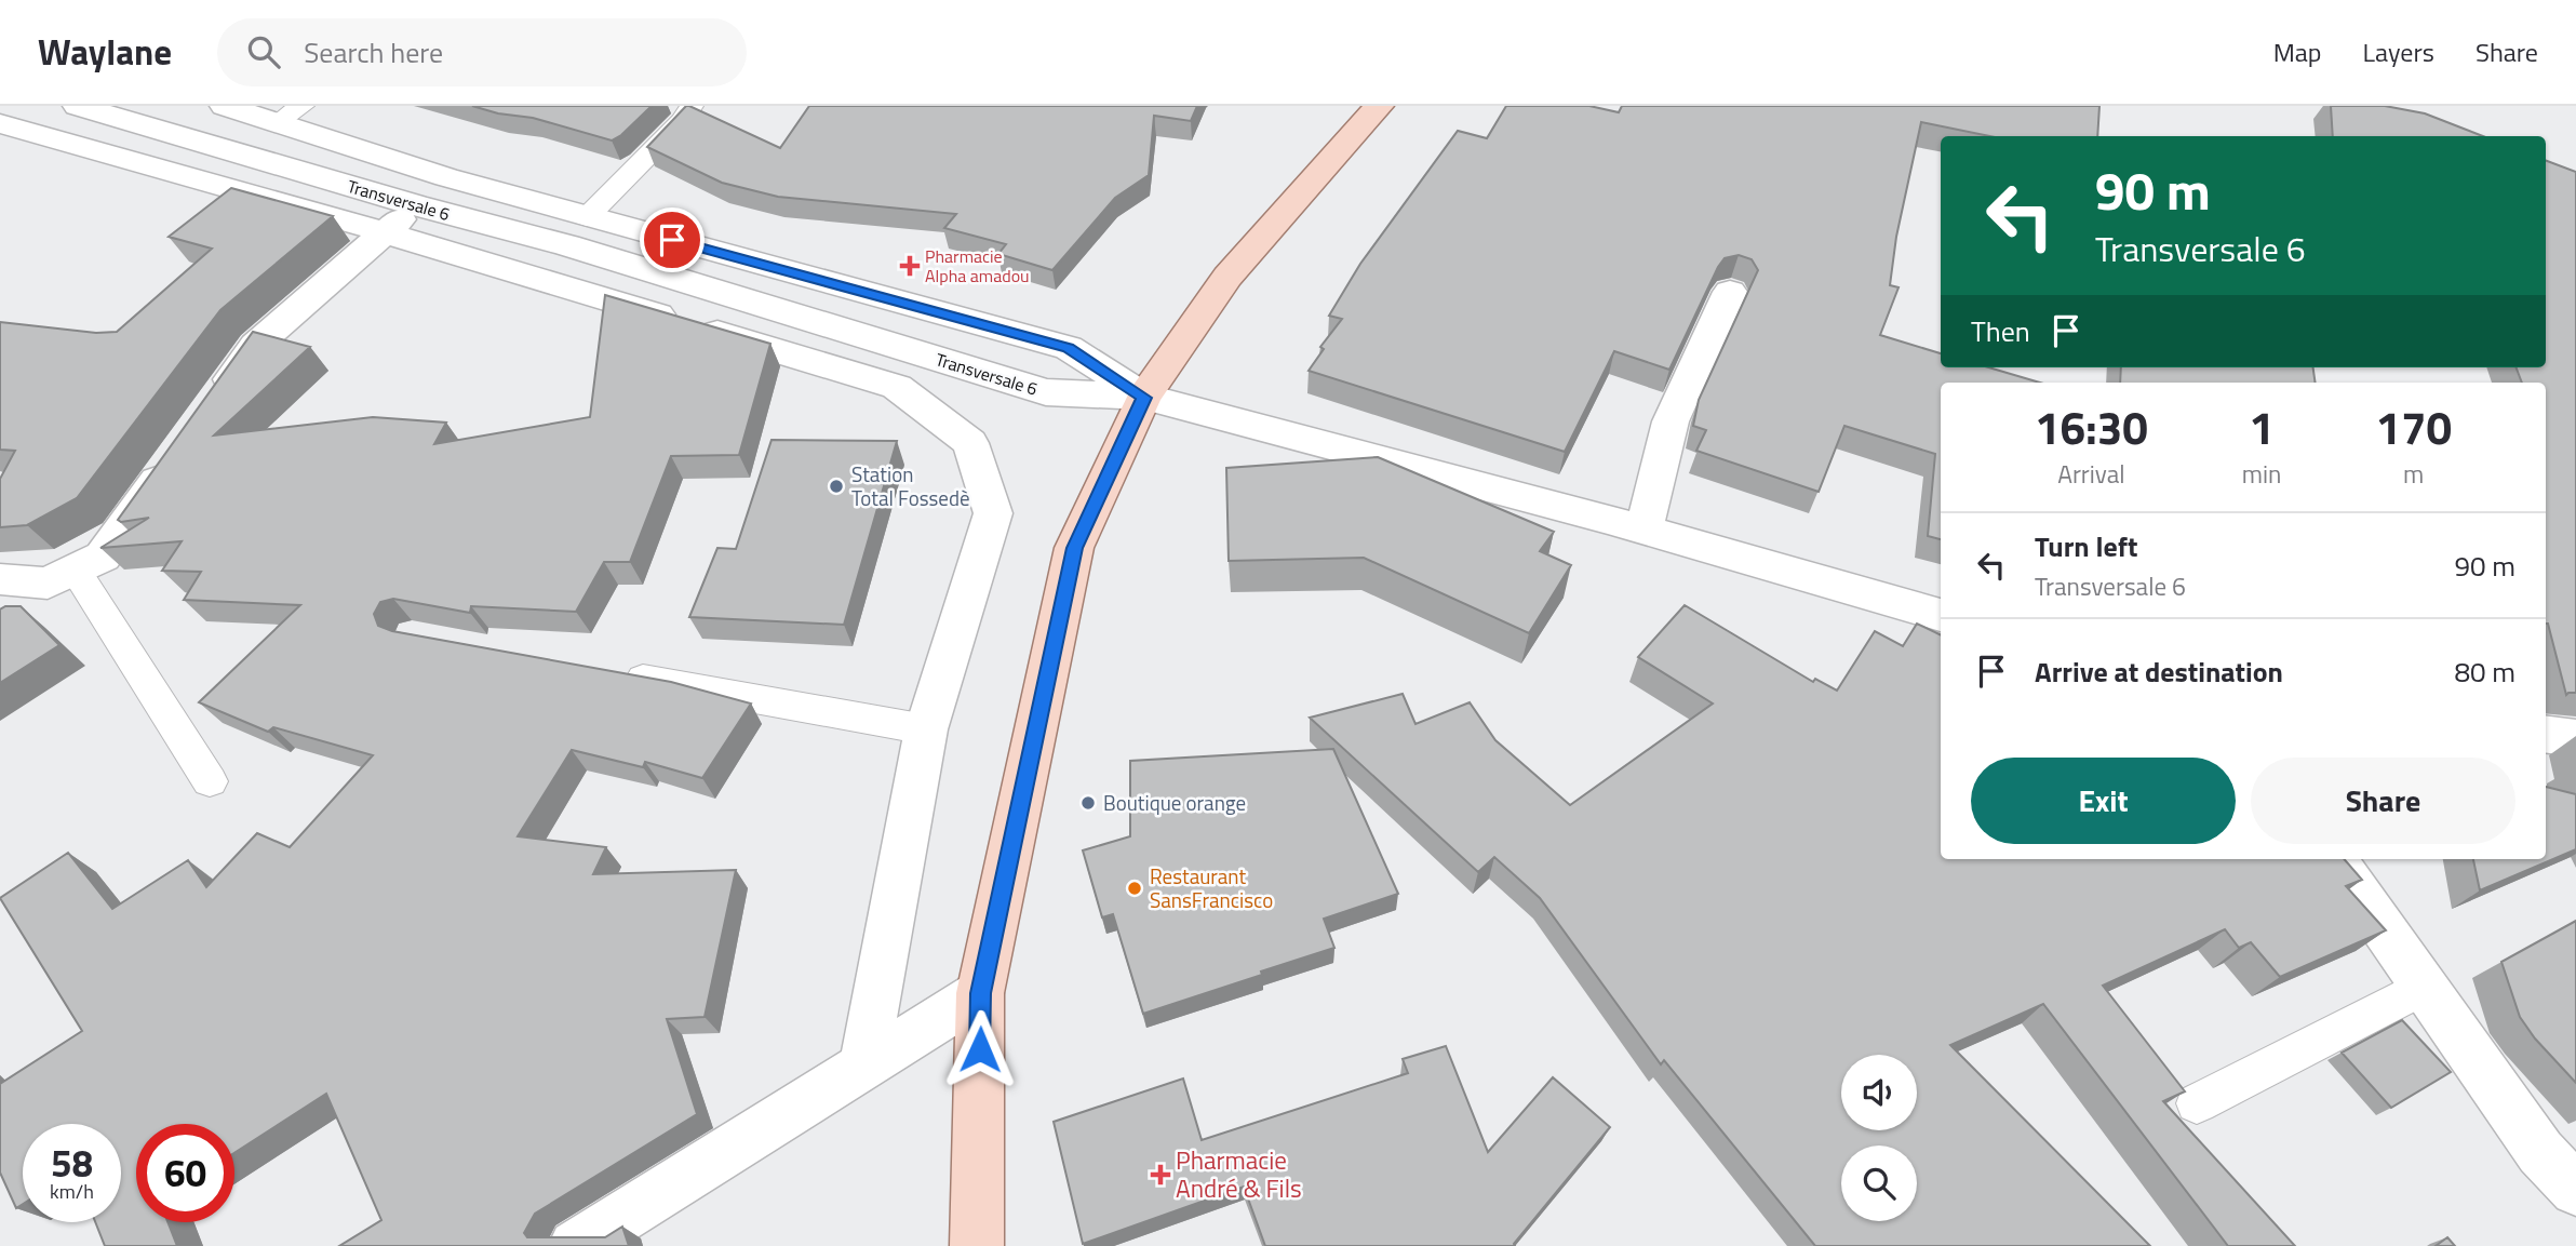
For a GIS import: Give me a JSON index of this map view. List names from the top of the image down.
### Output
{
  "streets": {
    "street": ["Transversale 6"]
  },
  "places": {
    "health": ["Pharmacie Alpha amadou", "Pharmacie André & Fils"],
    "other": ["Station Total Fossedè", "Boutique orange", "Restaurant SansFrancisco"]
  },
  "page": {
    "header": "Waylane",
    "search": "Search here",
    "nav": ["Map", "Layers", "Share"],
    "turn": ["90 m", "Transversale 6"],
    "then": "Then",
    "eta": [
      "16:30",
      "Arrival",
      "1",
      "min",
      "170",
      "m"
    ],
    "list": [
      {
        "name": "Turn left",
        "note": "Transversale 6",
        "value": "90 m"
      },
      {
        "name": "Arrive at destination",
        "value": "80 m"
      }
    ],
    "buttons": ["Exit", "Share"],
    "speed": "58 km/h",
    "limit": "60"
  }
}
